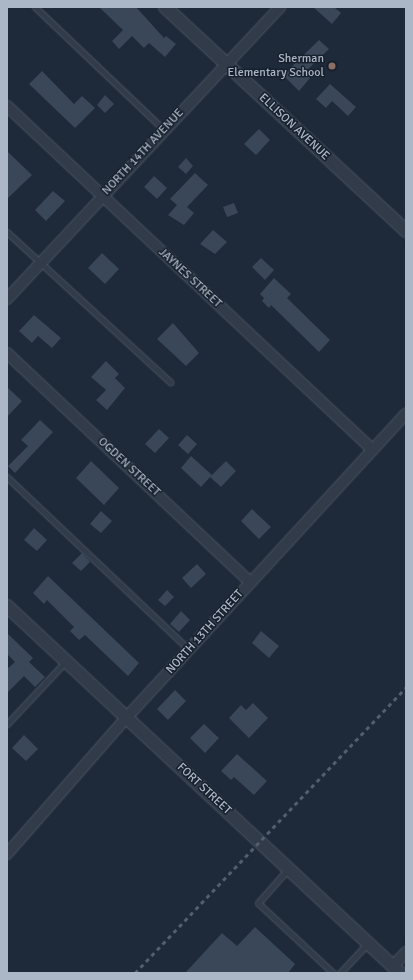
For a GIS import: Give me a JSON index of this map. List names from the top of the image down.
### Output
{
  "streets": {
    "street": [
      "ELLISON AVENUE",
      "NORTH 14TH AVENUE",
      "JAYNES STREET",
      "OGDEN STREET",
      "NORTH 13TH STREET",
      "FORT STREET"
    ]
  },
  "crossings": [
    ["ELLISON AVENUE", "NORTH 14TH AVENUE"],
    ["NORTH 14TH AVENUE", "JAYNES STREET"],
    ["JAYNES STREET", "NORTH 13TH STREET"],
    ["OGDEN STREET", "NORTH 13TH STREET"],
    ["NORTH 13TH STREET", "FORT STREET"]
  ],
  "places": ["Sherman Elementary School"]
}
